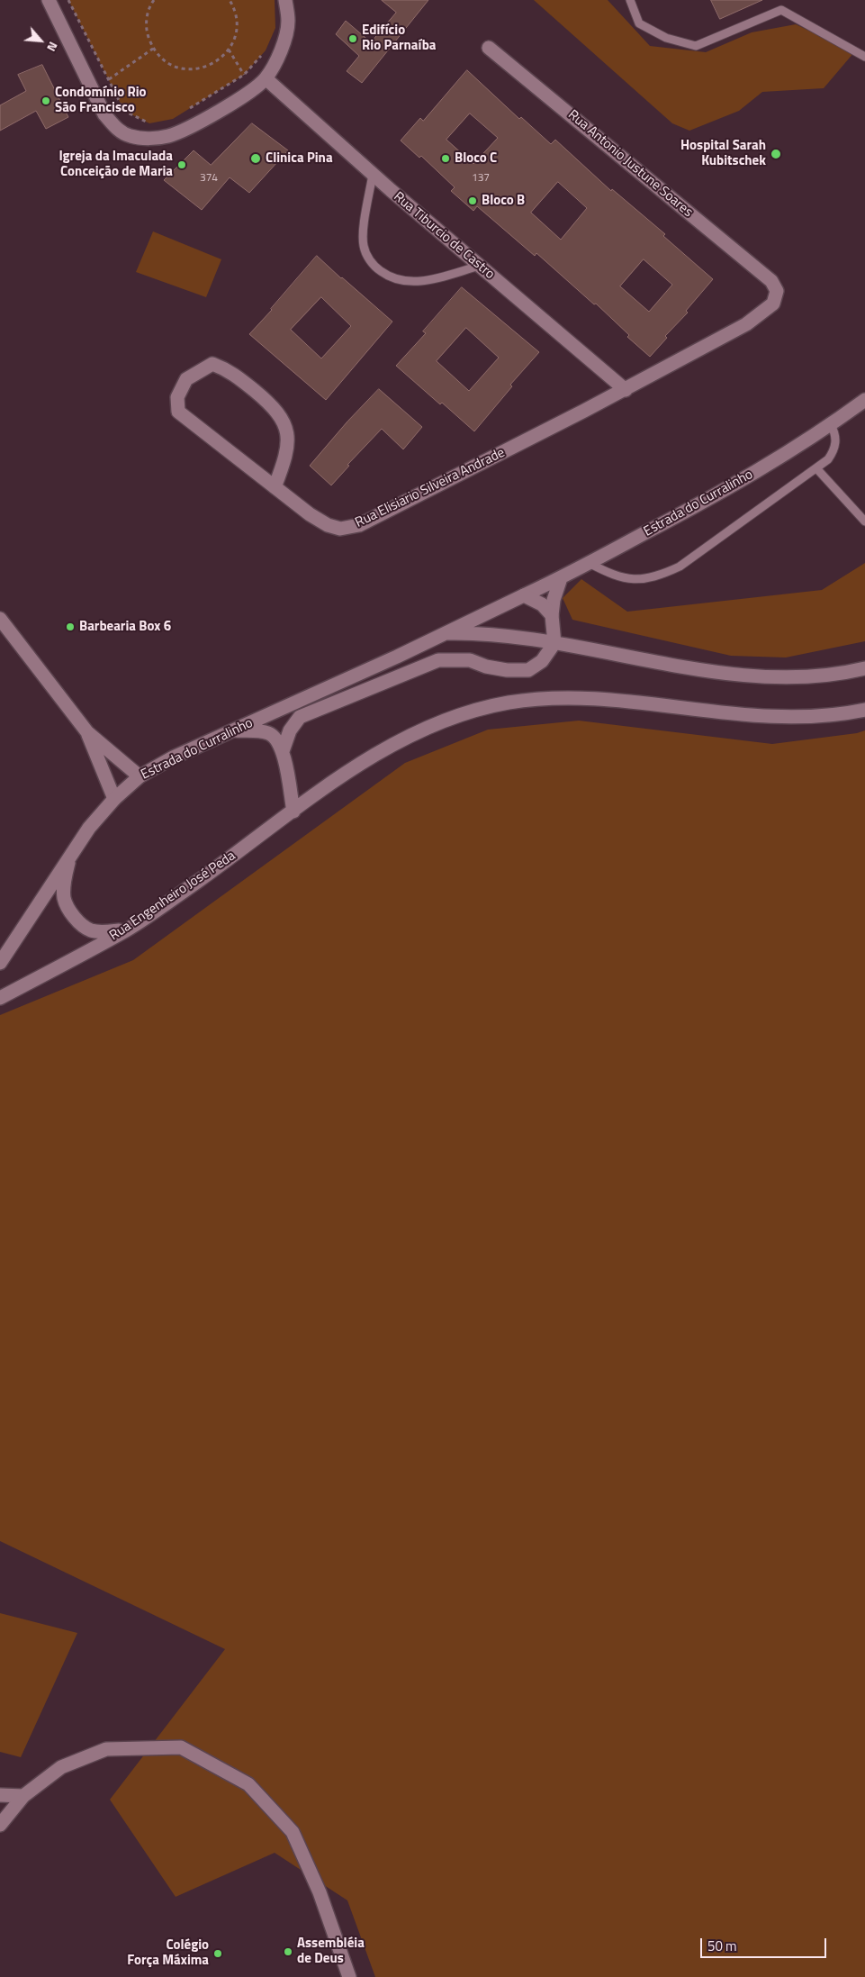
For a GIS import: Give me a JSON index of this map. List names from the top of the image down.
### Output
{
  "streets": {
    "street": [
      "Rua Antonio Justune Soares",
      "Rua Tiburcio de Castro",
      "Rua Elisiario Silveira Andrade",
      "Estrada do Curralinho",
      "Rua Engenheiro José Peda"
    ]
  },
  "crossings": [
    ["Rua Antonio Justune Soares", "Rua Elisiario Silveira Andrade"],
    ["Rua Tiburcio de Castro", "Rua Elisiario Silveira Andrade"]
  ],
  "places": [
    "Edifício Rio Parnaíba",
    "Condomínio Rio São Francisco",
    "Hospital Sarah Kubitschek",
    "Clinica Pina",
    "Bloco C",
    "Igreja da Imaculada Conceição de Maria",
    "Bloco B",
    "Barbearia Box 6",
    "Assembléia de Deus",
    "Colégio Força Máxima"
  ],
  "house_numbers": ["374", "137"],
  "scale_bar": "50 m",
  "north": "bottom right"
}
